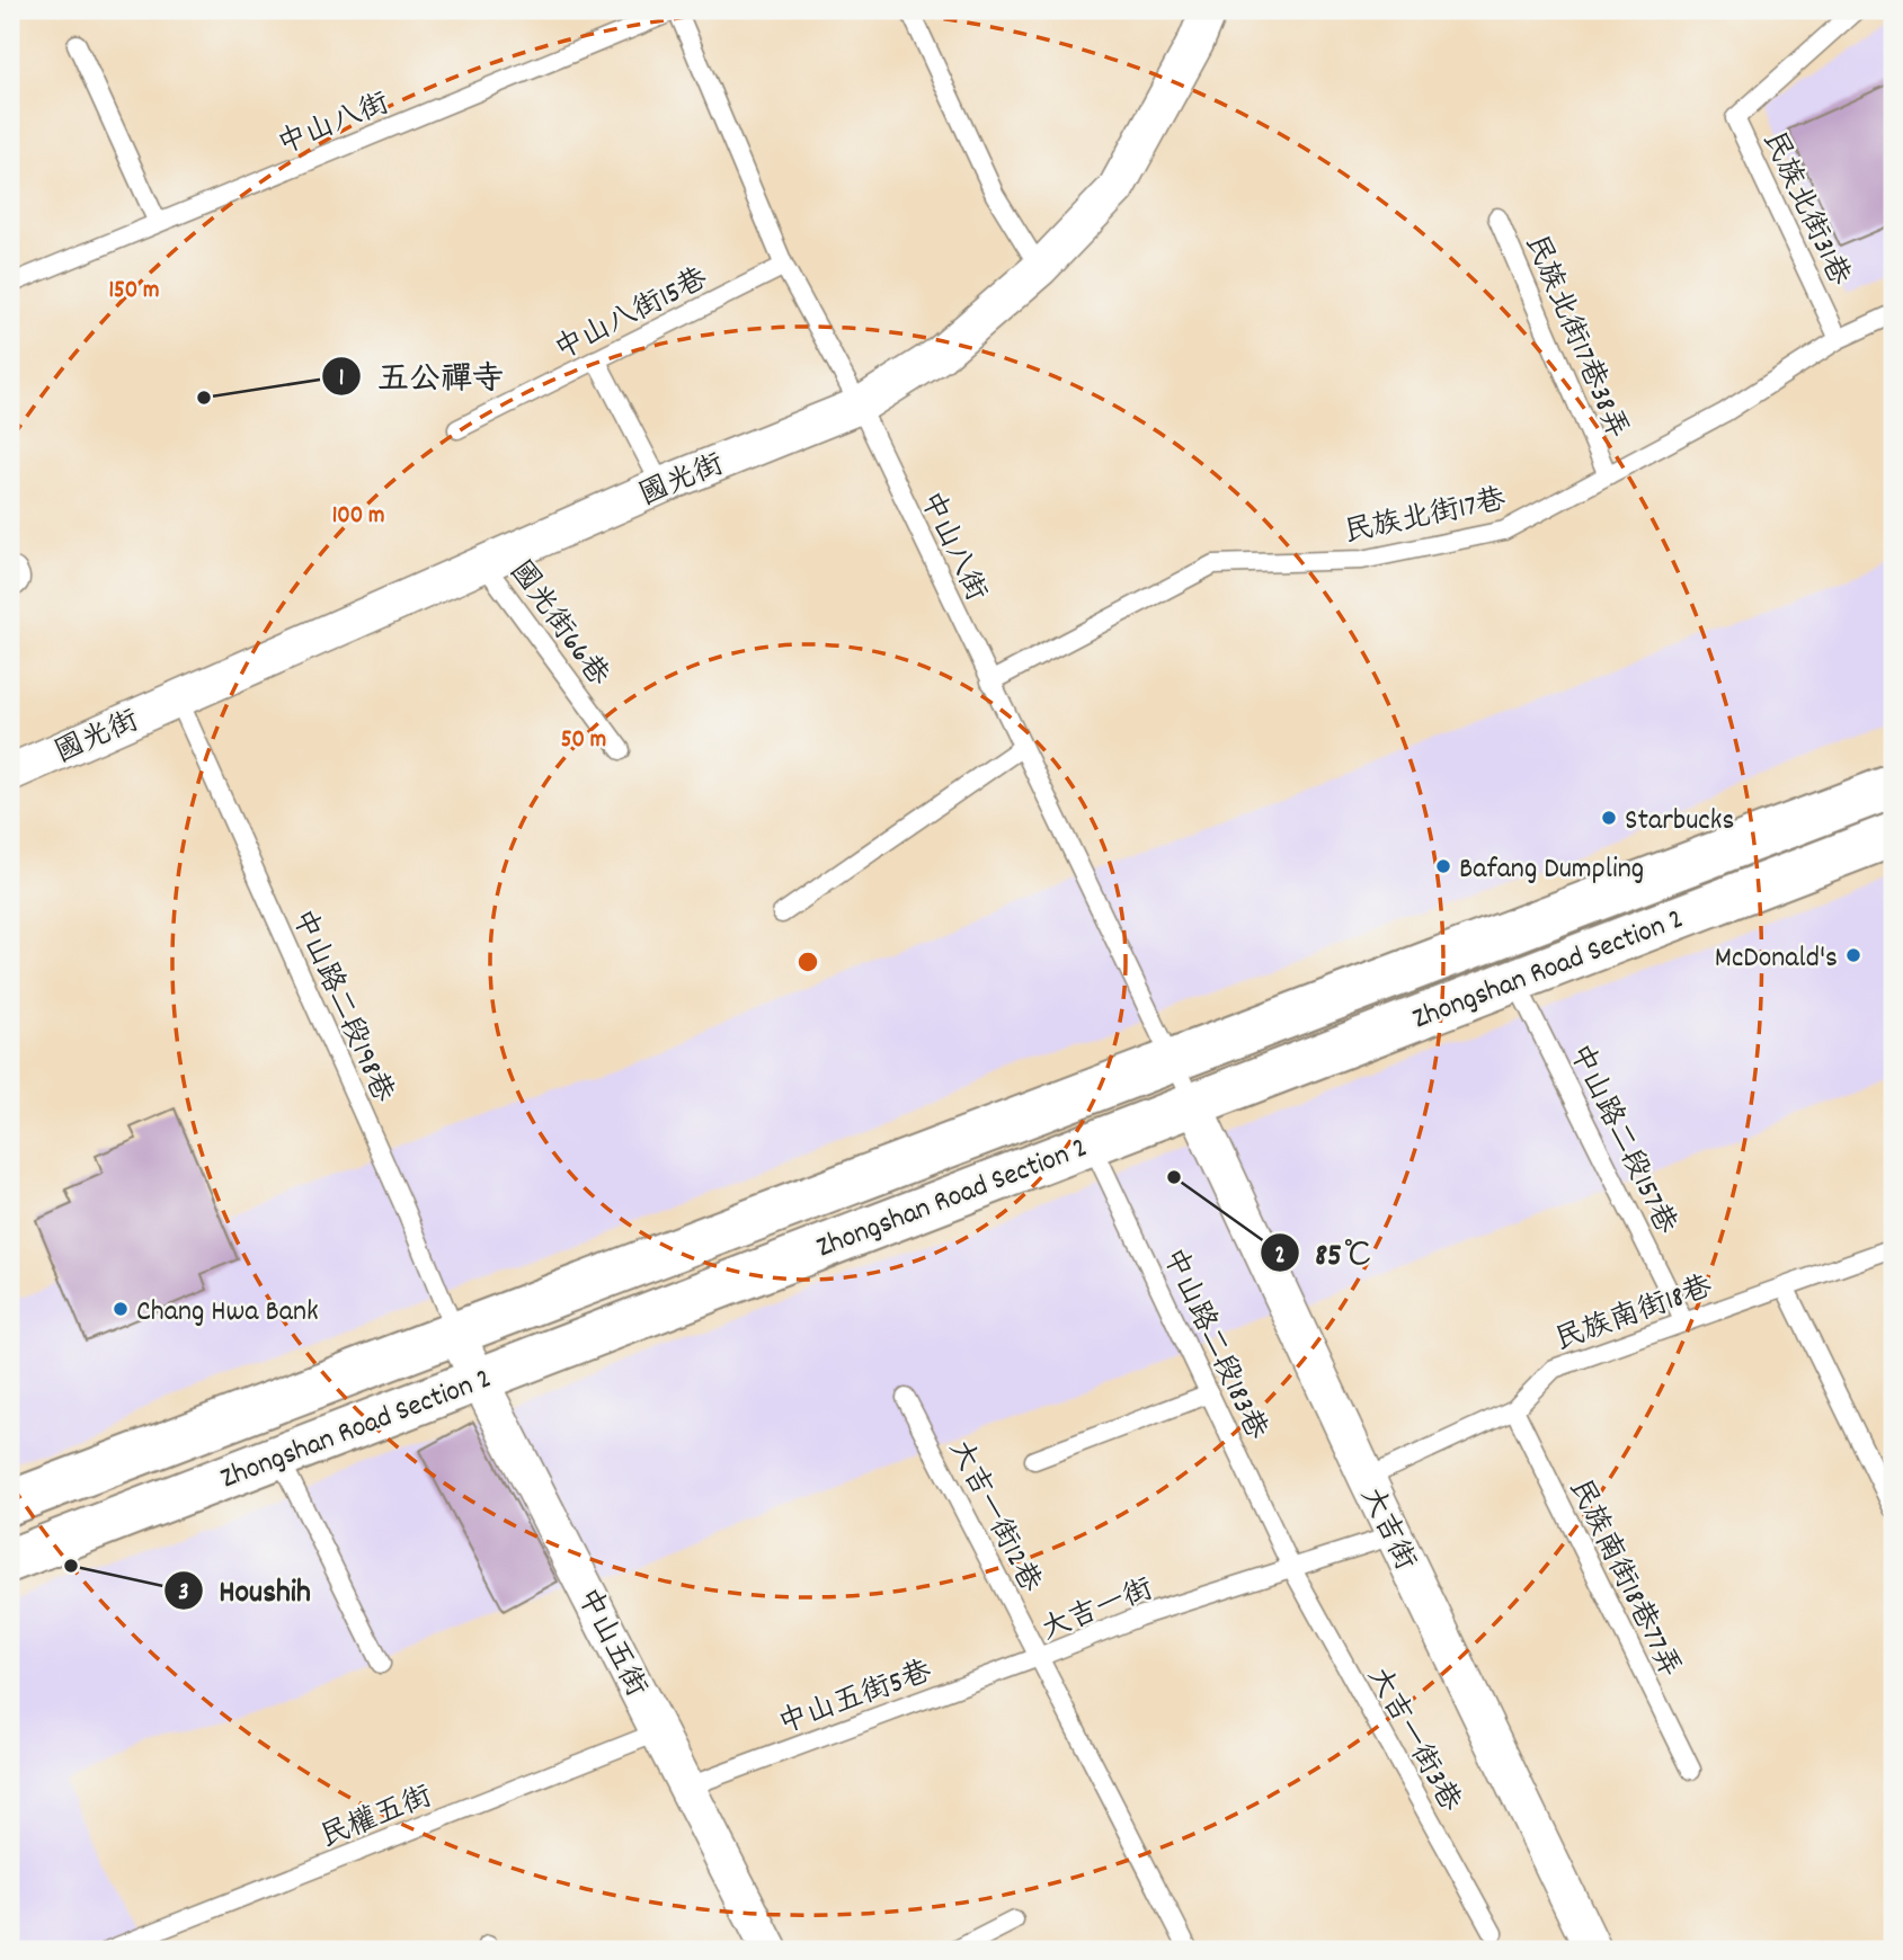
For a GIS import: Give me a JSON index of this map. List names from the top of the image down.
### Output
{
  "streets": {
    "main road": ["Zhongshan Road Section 2"],
    "street": ["國光街", "大吉街", "中山五街"],
    "lane": [
      "中山八街",
      "民族北街31巷",
      "中山八街15巷",
      "民族北街17巷38弄",
      "民族北街17巷",
      "國光街66巷",
      "中山路二段198巷",
      "中山路二段157巷",
      "民族南街18巷",
      "中山路二段183巷",
      "大吉一街12巷",
      "民族南街18巷77弄",
      "大吉一街",
      "中山五街5巷",
      "大吉一街3巷",
      "民權五街"
    ]
  },
  "crossings": [
    ["中山八街", "中山八街15巷"],
    ["中山八街", "國光街"],
    ["中山八街", "民族北街17巷"],
    ["中山八街", "Zhongshan Road Section 2"],
    ["中山八街", "大吉街"],
    ["民族北街31巷", "民族北街17巷"],
    ["民族北街17巷38弄", "民族北街17巷"],
    ["國光街", "國光街66巷"],
    ["國光街", "中山路二段198巷"],
    ["Zhongshan Road Section 2", "中山路二段198巷"],
    ["Zhongshan Road Section 2", "中山路二段157巷"],
    ["Zhongshan Road Section 2", "中山路二段183巷"],
    ["Zhongshan Road Section 2", "大吉街"],
    ["Zhongshan Road Section 2", "中山五街"],
    ["中山路二段198巷", "中山五街"],
    ["中山路二段157巷", "民族南街18巷"],
    ["民族南街18巷", "大吉街"],
    ["民族南街18巷", "民族南街18巷77弄"],
    ["中山路二段183巷", "大吉一街"],
    ["中山路二段183巷", "大吉一街3巷"],
    ["大吉一街12巷", "大吉一街"],
    ["大吉一街12巷", "中山五街5巷"],
    ["大吉街", "大吉一街"],
    ["大吉一街", "中山五街5巷"],
    ["大吉一街", "大吉一街3巷"],
    ["中山五街", "中山五街5巷"],
    ["中山五街", "民權五街"]
  ],
  "places": [
    "五公禪寺",
    "Starbucks",
    "Bafang Dumpling",
    "McDonald's",
    "85℃",
    "Chang Hwa Bank",
    "Houshih"
  ],
  "rings": ["150 m", "100 m", "50 m"]
}
